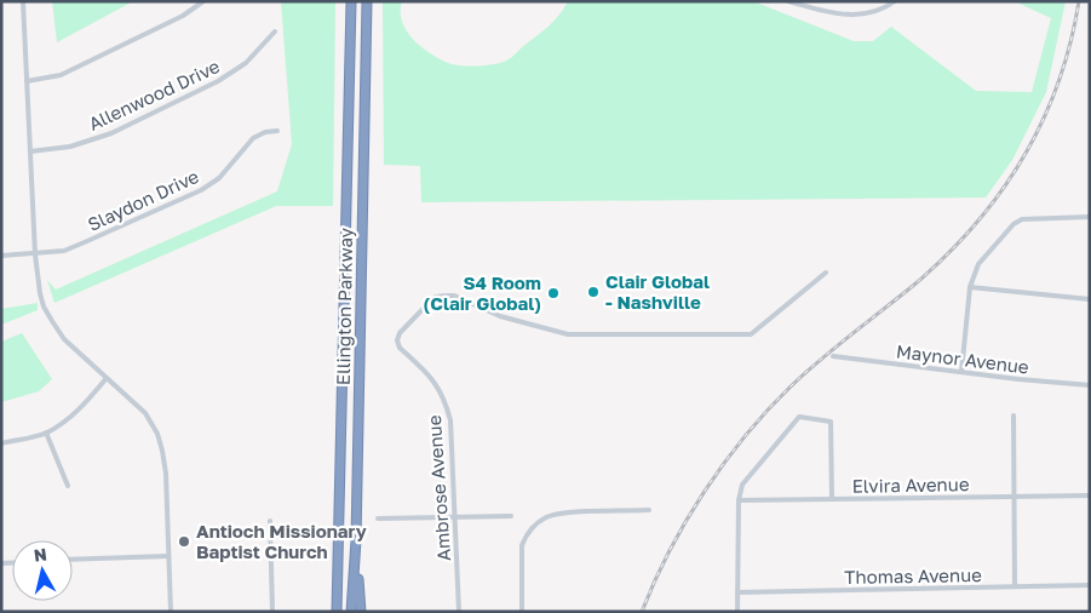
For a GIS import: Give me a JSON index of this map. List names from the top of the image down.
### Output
{
  "streets": {
    "highway": ["Ellington Parkway"],
    "street": [
      "Allenwood Drive",
      "Slaydon Drive",
      "Maynor Avenue",
      "Elvira Avenue",
      "Ambrose Avenue",
      "Thomas Avenue"
    ]
  },
  "places": ["Clair Global - Nashville", "S4 Room (Clair Global)", "Antioch Missionary Baptist Church"],
  "north": "top"
}
